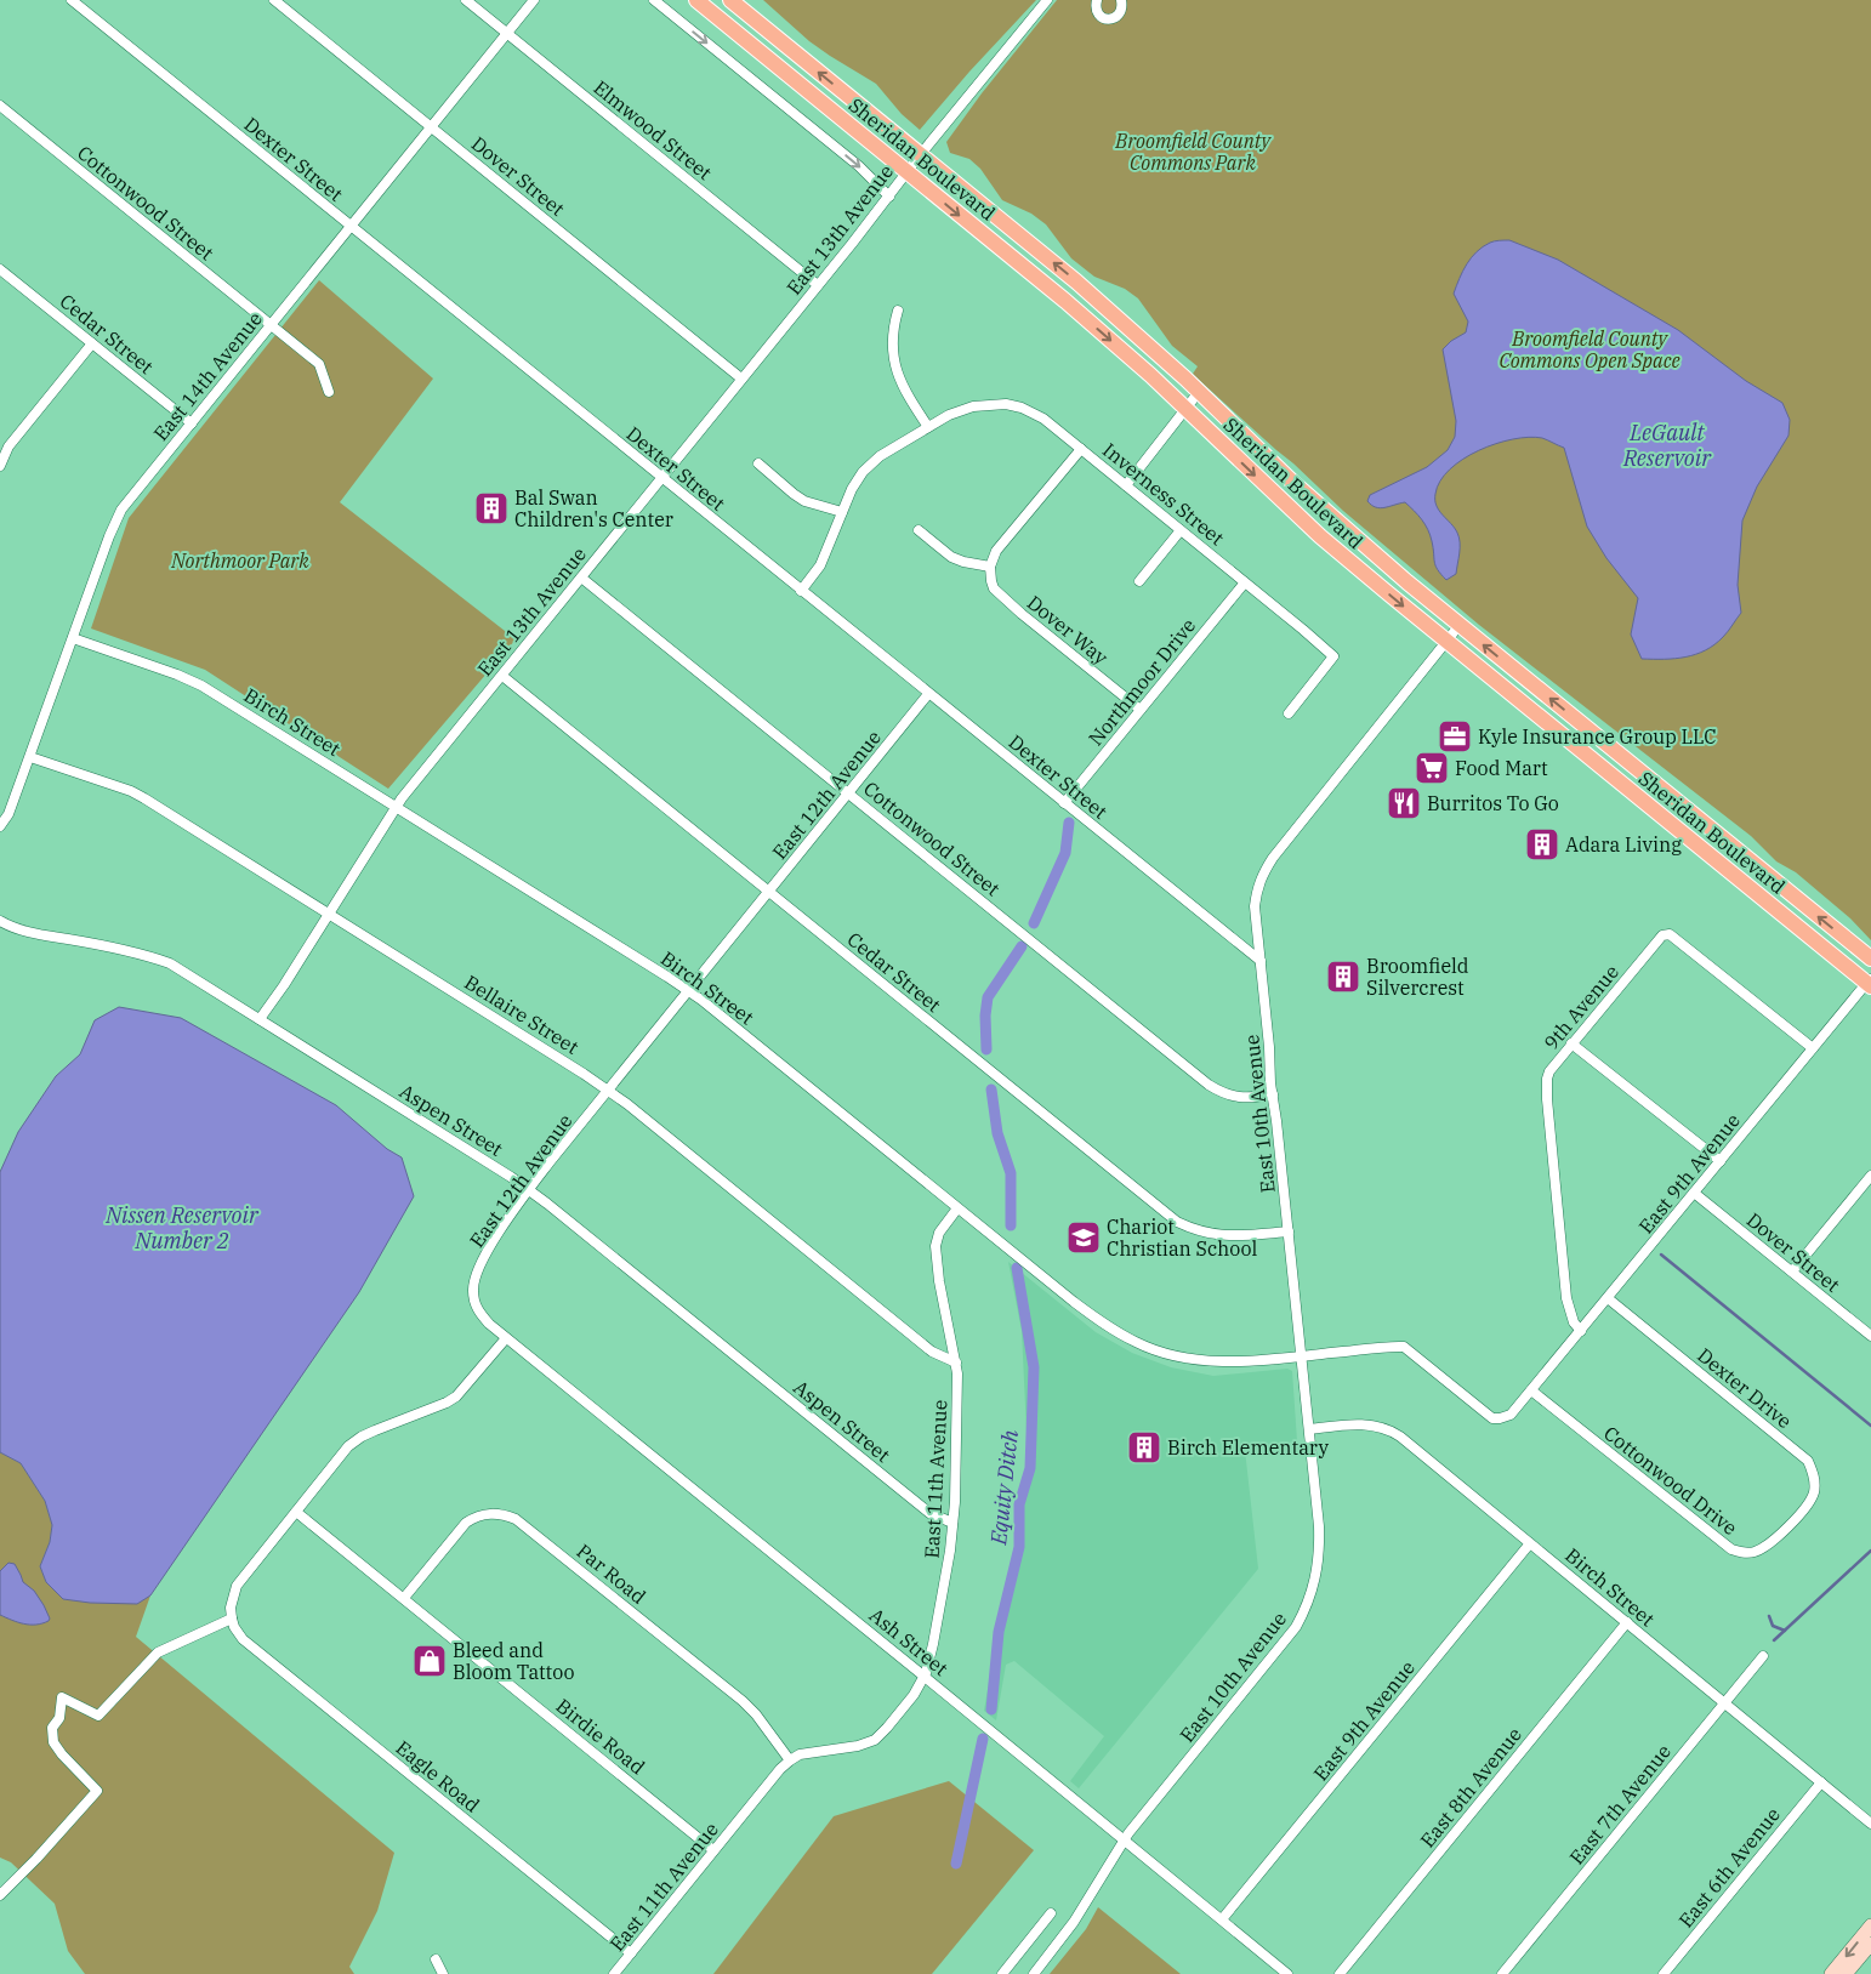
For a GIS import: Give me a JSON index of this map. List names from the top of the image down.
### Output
{
  "streets": {
    "main road": ["Sheridan Boulevard"],
    "street": [
      "Elmwood Street",
      "Dexter Street",
      "Dover Street",
      "Cottonwood Street",
      "East 13th Avenue",
      "Cedar Street",
      "East 14th Avenue",
      "Inverness Street",
      "Dover Way",
      "Northmoor Drive",
      "Birch Street",
      "East 12th Avenue",
      "9th Avenue",
      "Bellaire Street",
      "East 10th Avenue",
      "Aspen Street",
      "East 9th Avenue",
      "Dexter Drive",
      "East 11th Avenue",
      "Cottonwood Drive",
      "Par Road",
      "Ash Street",
      "Birdie Road",
      "Eagle Road",
      "East 8th Avenue",
      "East 7th Avenue",
      "East 6th Avenue"
    ]
  },
  "crossings": [
    ["Elmwood Street", "East 13th Avenue"],
    ["Elmwood Street", "East 14th Avenue"],
    ["Dexter Street", "East 13th Avenue"],
    ["Dexter Street", "East 14th Avenue"],
    ["Dexter Street", "Northmoor Drive"],
    ["Dexter Street", "East 12th Avenue"],
    ["Dexter Street", "East 10th Avenue"],
    ["Sheridan Boulevard", "East 13th Avenue"],
    ["Sheridan Boulevard", "East 10th Avenue"],
    ["Sheridan Boulevard", "East 9th Avenue"],
    ["Dover Street", "East 13th Avenue"],
    ["Dover Street", "East 14th Avenue"],
    ["Dover Street", "East 9th Avenue"],
    ["Cottonwood Street", "East 13th Avenue"],
    ["Cottonwood Street", "East 14th Avenue"],
    ["Cottonwood Street", "East 12th Avenue"],
    ["Cottonwood Street", "East 10th Avenue"],
    ["East 13th Avenue", "Cedar Street"],
    ["East 13th Avenue", "Birch Street"],
    ["East 13th Avenue", "Bellaire Street"],
    ["East 13th Avenue", "Aspen Street"],
    ["Cedar Street", "East 14th Avenue"],
    ["Cedar Street", "East 12th Avenue"],
    ["Cedar Street", "East 10th Avenue"],
    ["East 14th Avenue", "Birch Street"],
    ["East 14th Avenue", "Bellaire Street"],
    ["Inverness Street", "Northmoor Drive"],
    ["Dover Way", "Northmoor Drive"],
    ["Birch Street", "East 12th Avenue"],
    ["Birch Street", "East 10th Avenue"],
    ["Birch Street", "East 9th Avenue"],
    ["Birch Street", "East 11th Avenue"],
    ["Birch Street", "Cottonwood Drive"],
    ["Birch Street", "East 8th Avenue"],
    ["Birch Street", "East 7th Avenue"],
    ["Birch Street", "East 6th Avenue"],
    ["East 12th Avenue", "Bellaire Street"],
    ["East 12th Avenue", "Aspen Street"],
    ["East 12th Avenue", "Ash Street"],
    ["9th Avenue", "East 9th Avenue"],
    ["Bellaire Street", "East 11th Avenue"],
    ["East 10th Avenue", "Ash Street"],
    ["Aspen Street", "East 11th Avenue"],
    ["East 9th Avenue", "Dexter Drive"],
    ["East 9th Avenue", "Cottonwood Drive"],
    ["East 9th Avenue", "Ash Street"],
    ["Dexter Drive", "Cottonwood Drive"],
    ["East 11th Avenue", "Par Road"],
    ["East 11th Avenue", "Ash Street"],
    ["East 11th Avenue", "Birdie Road"],
    ["East 11th Avenue", "Eagle Road"],
    ["Par Road", "Birdie Road"]
  ],
  "water": ["LeGault Reservoir", "Nissen Reservoir Number 2", "Equity Ditch"],
  "parks": ["Broomfield County Commons Park", "Broomfield County Commons Open Space", "Northmoor Park"],
  "places": {
    "building": [
      "Bal Swan Children's Center",
      "Adara Living",
      "Broomfield Silvercrest",
      "Birch Elementary"
    ],
    "office": ["Kyle Insurance Group LLC"],
    "supermarket": ["Food Mart"],
    "restaurant": ["Burritos To Go"],
    "school or university": ["Chariot Christian School"],
    "shop": ["Bleed and Bloom Tattoo"]
  }
}
